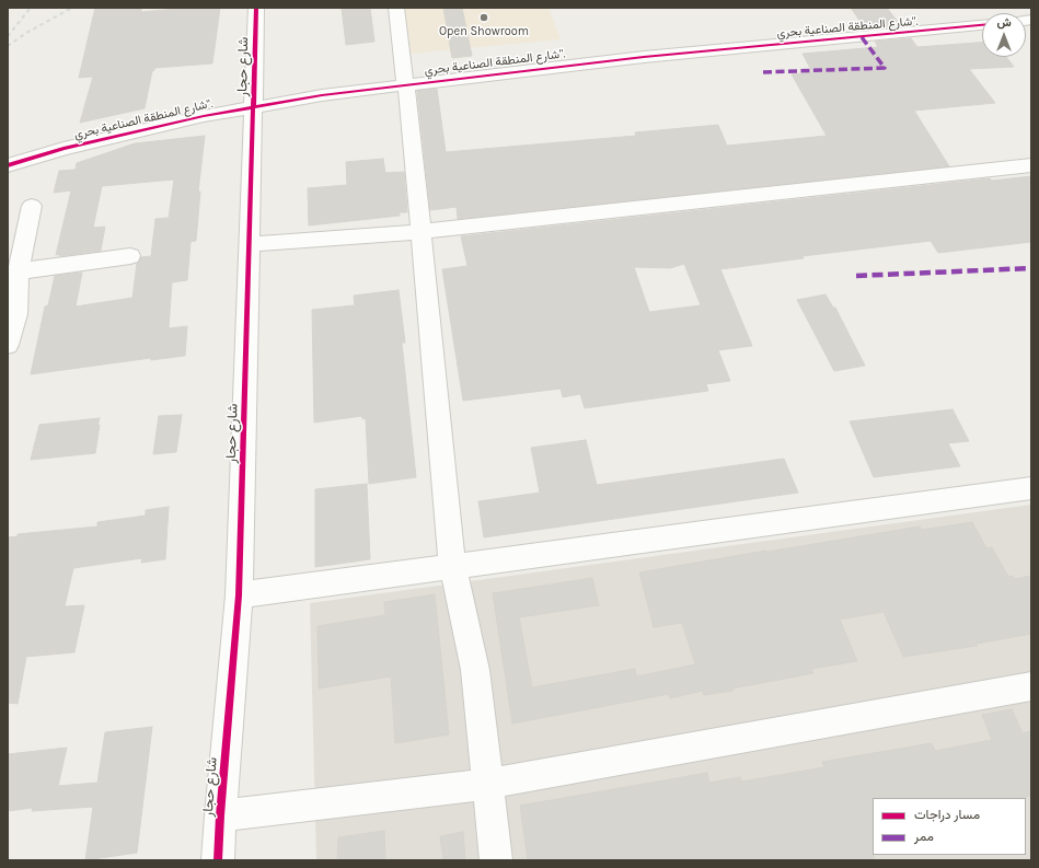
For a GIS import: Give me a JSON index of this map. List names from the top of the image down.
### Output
{
  "streets": {
    "street": ["شارع المنطقة الصناعية بحري\".", "شارع حجار"]
  },
  "crossings": [
    ["شارع المنطقة الصناعية بحري\".", "شارع حجار"]
  ],
  "places": ["Open Showroom"],
  "legend": ["مسار دراجات", "ممر"],
  "north": "top"
}
